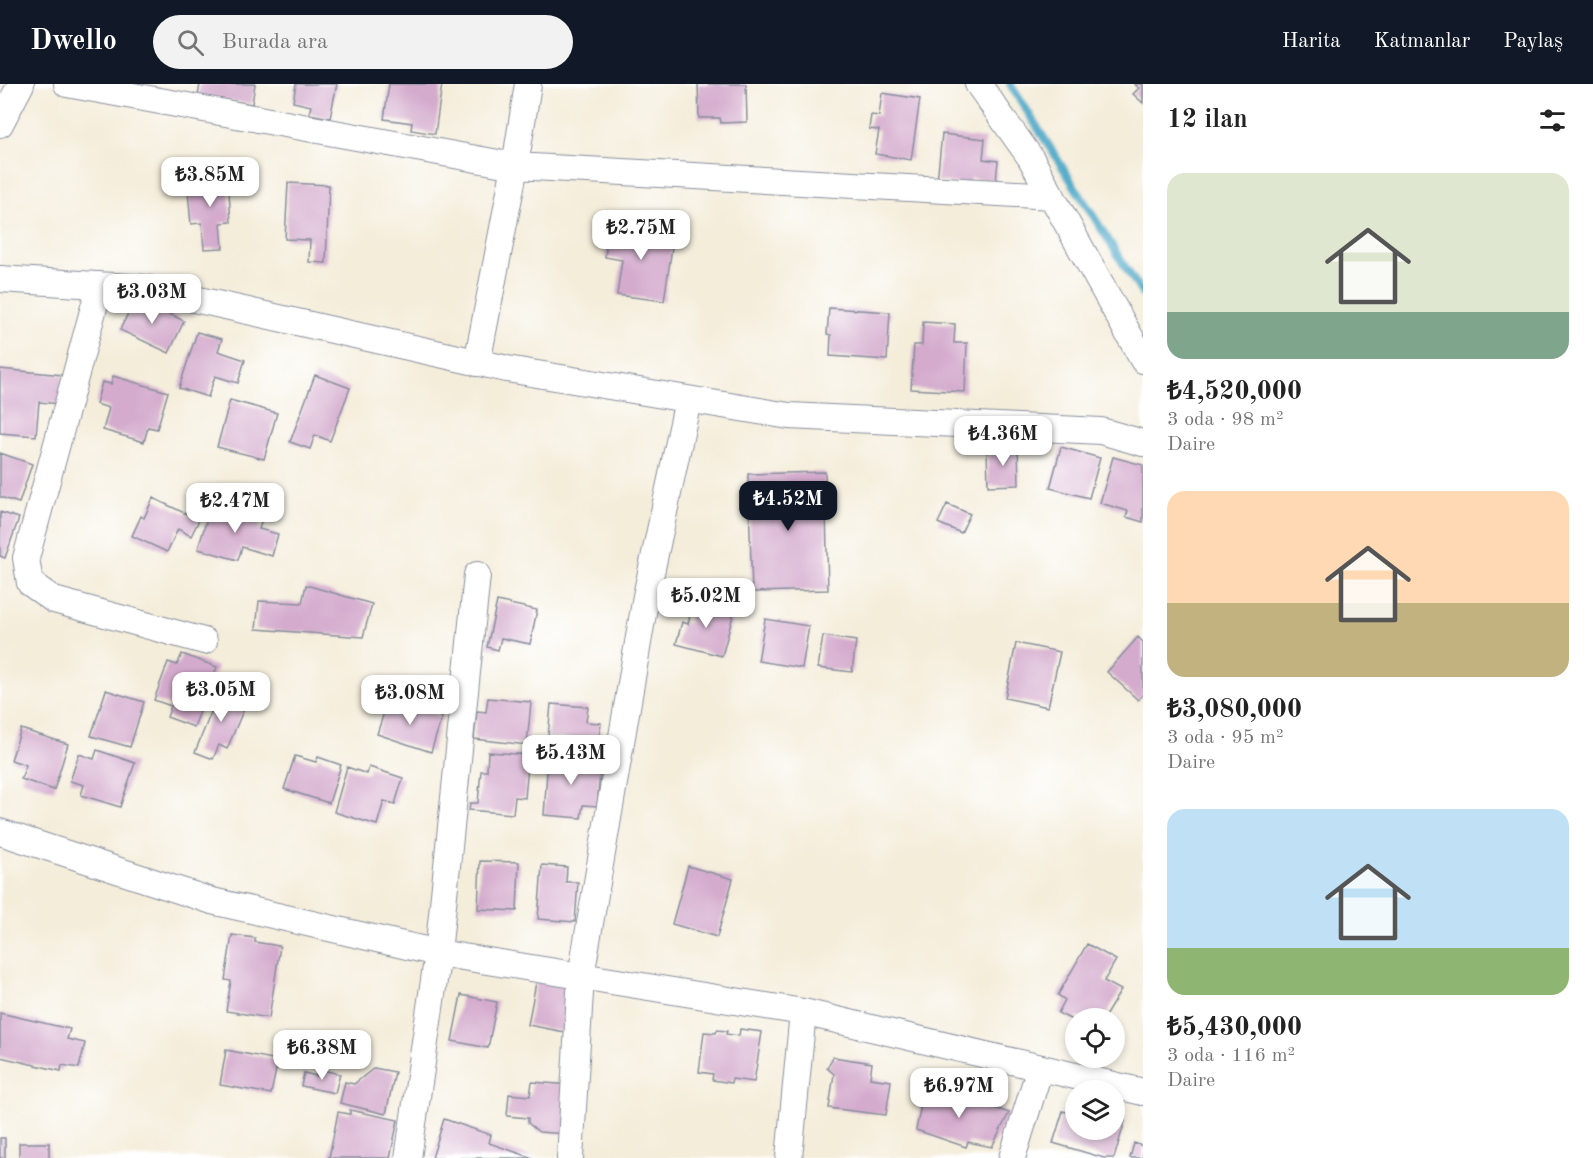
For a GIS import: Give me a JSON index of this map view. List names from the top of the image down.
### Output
{
  "page": {
    "header": "Dwello",
    "search": "Burada ara",
    "nav": ["Harita", "Katmanlar", "Paylaş"],
    "heading": "12 ilan",
    "list": [
      {
        "name": "₺4,520,000",
        "note": "3 oda · 98 m² · Daire"
      },
      {
        "name": "₺3,080,000",
        "note": "3 oda · 95 m² · Daire"
      },
      {
        "name": "₺5,430,000",
        "note": "3 oda · 116 m² · Daire"
      }
    ],
    "price": [
      "₺3.85M",
      "₺2.75M",
      "₺3.03M",
      "₺4.36M",
      "₺4.52M",
      "₺2.47M",
      "₺5.02M",
      "₺3.05M",
      "₺3.08M",
      "₺5.43M",
      "₺6.38M",
      "₺6.97M"
    ]
  }
}
